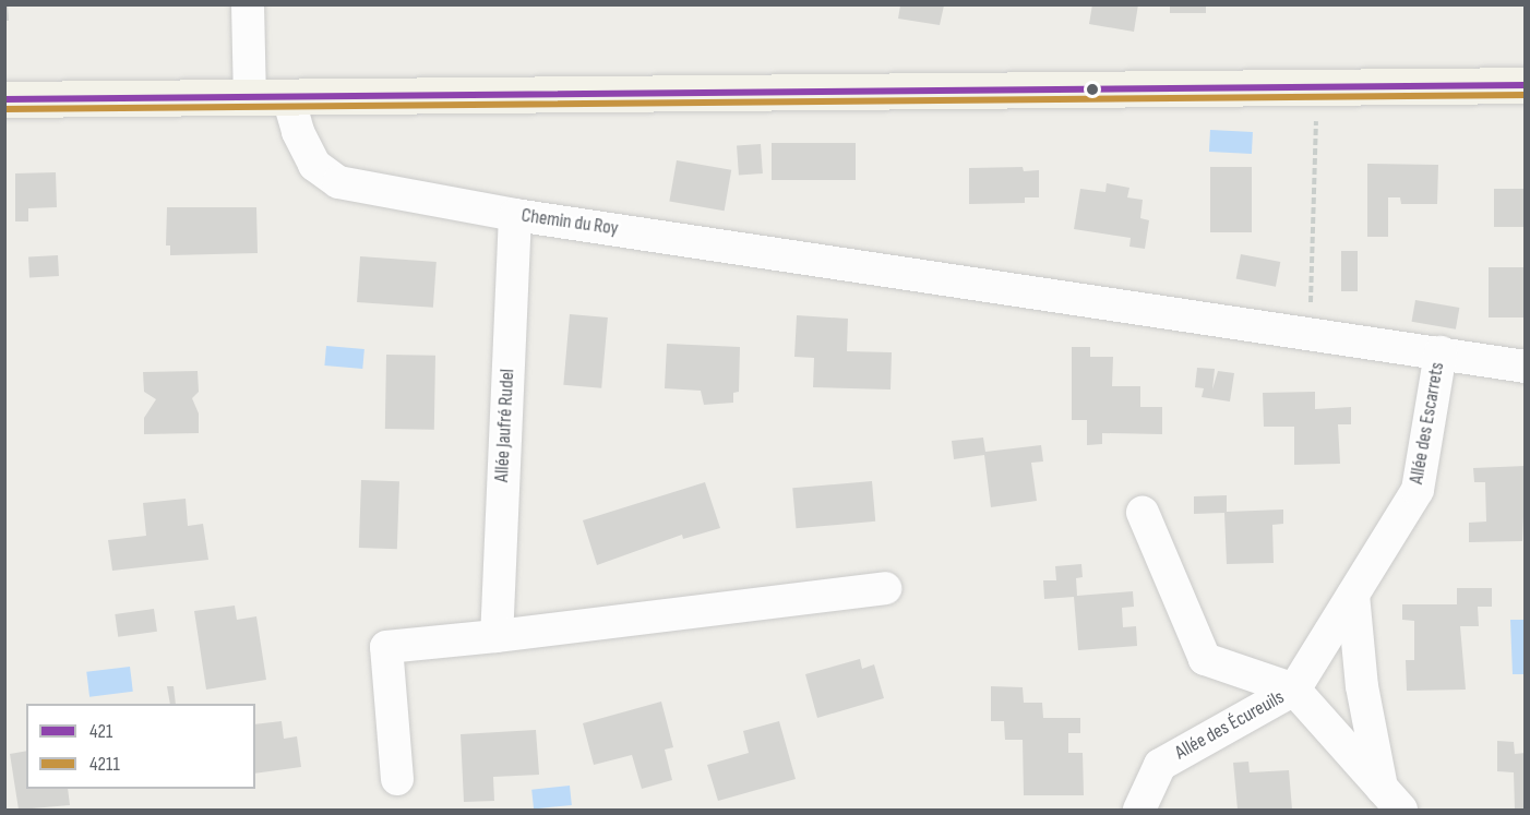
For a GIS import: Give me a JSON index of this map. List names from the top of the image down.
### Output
{
  "streets": {
    "street": [
      "Chemin du Roy",
      "Allée des Escarrets",
      "Allée Jaufré Rudel",
      "Allée des Écureuils"
    ]
  },
  "crossings": [
    ["Chemin du Roy", "Allée des Escarrets"],
    ["Chemin du Roy", "Allée Jaufré Rudel"],
    ["Allée des Escarrets", "Allée des Écureuils"]
  ],
  "lines": ["transit line 421", "transit line 4211"],
  "legend": ["421", "4211"]
}
